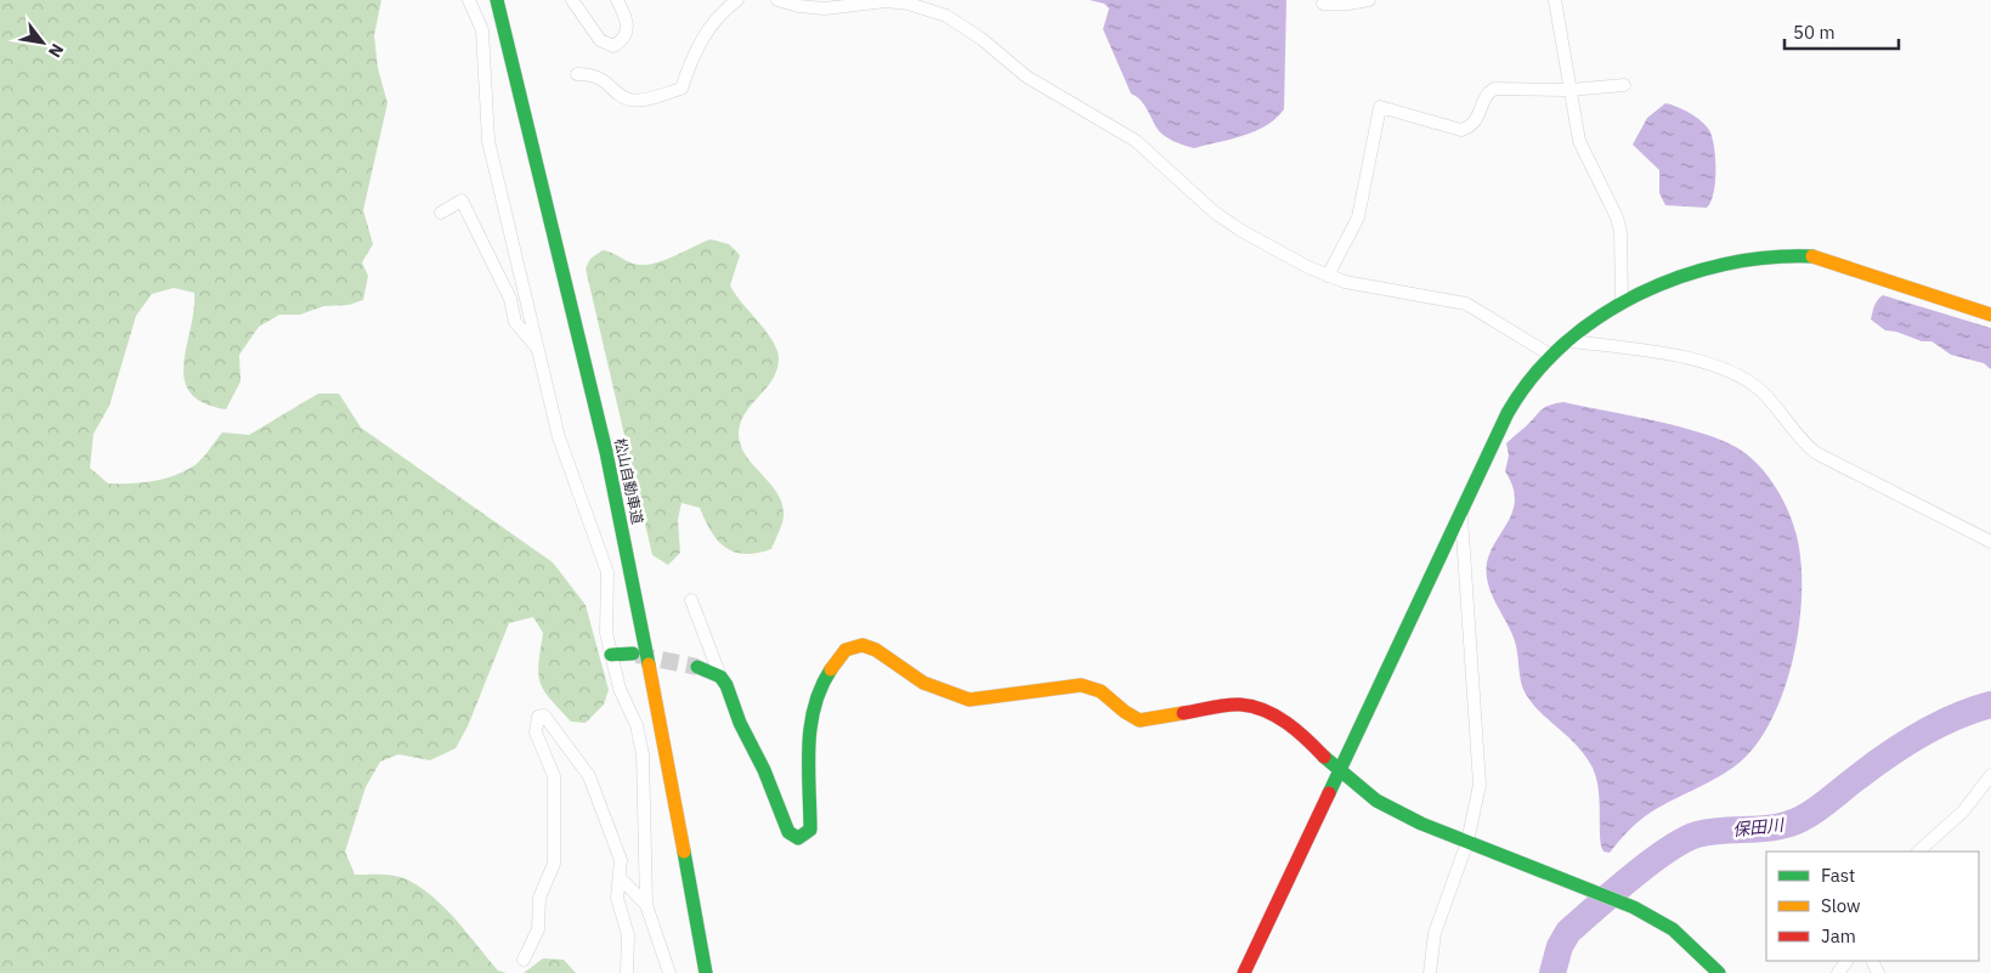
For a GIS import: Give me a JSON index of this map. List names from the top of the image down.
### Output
{
  "streets": {
    "main road": ["松山自動車道"]
  },
  "water": ["保田川"],
  "legend": ["Fast", "Slow", "Jam"],
  "scale_bar": "50 m",
  "north": "bottom right"
}
